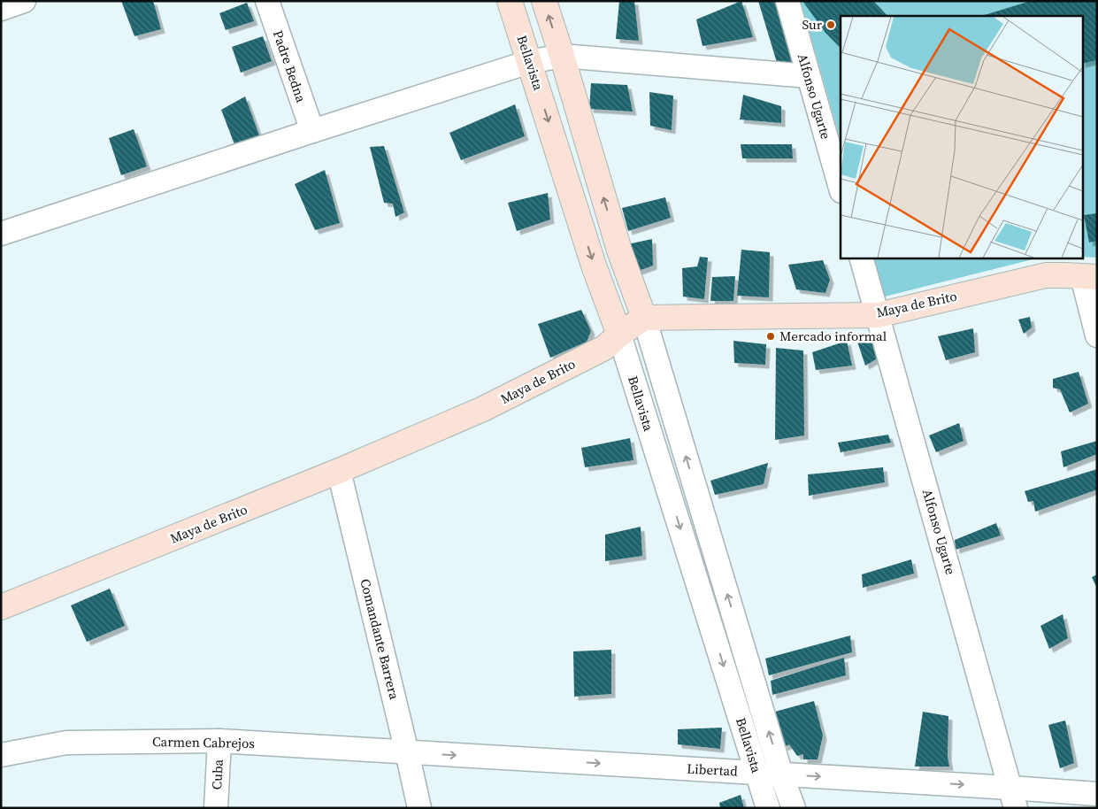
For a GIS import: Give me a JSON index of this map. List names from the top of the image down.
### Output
{
  "streets": {
    "street": [
      "Bellavista",
      "Padre Bedna",
      "Alfonso Ugarte",
      "Maya de Brito",
      "Comandante Barrera",
      "Carmen Cabrejos",
      "Libertad",
      "Cuba"
    ]
  },
  "crossings": [
    ["Bellavista", "Maya de Brito"],
    ["Bellavista", "Libertad"],
    ["Alfonso Ugarte", "Maya de Brito"],
    ["Alfonso Ugarte", "Libertad"],
    ["Maya de Brito", "Comandante Barrera"],
    ["Comandante Barrera", "Carmen Cabrejos"],
    ["Comandante Barrera", "Libertad"],
    ["Carmen Cabrejos", "Libertad"],
    ["Carmen Cabrejos", "Cuba"]
  ],
  "one_way": ["Libertad"],
  "places": ["Sur", "Mercado informal"]
}
